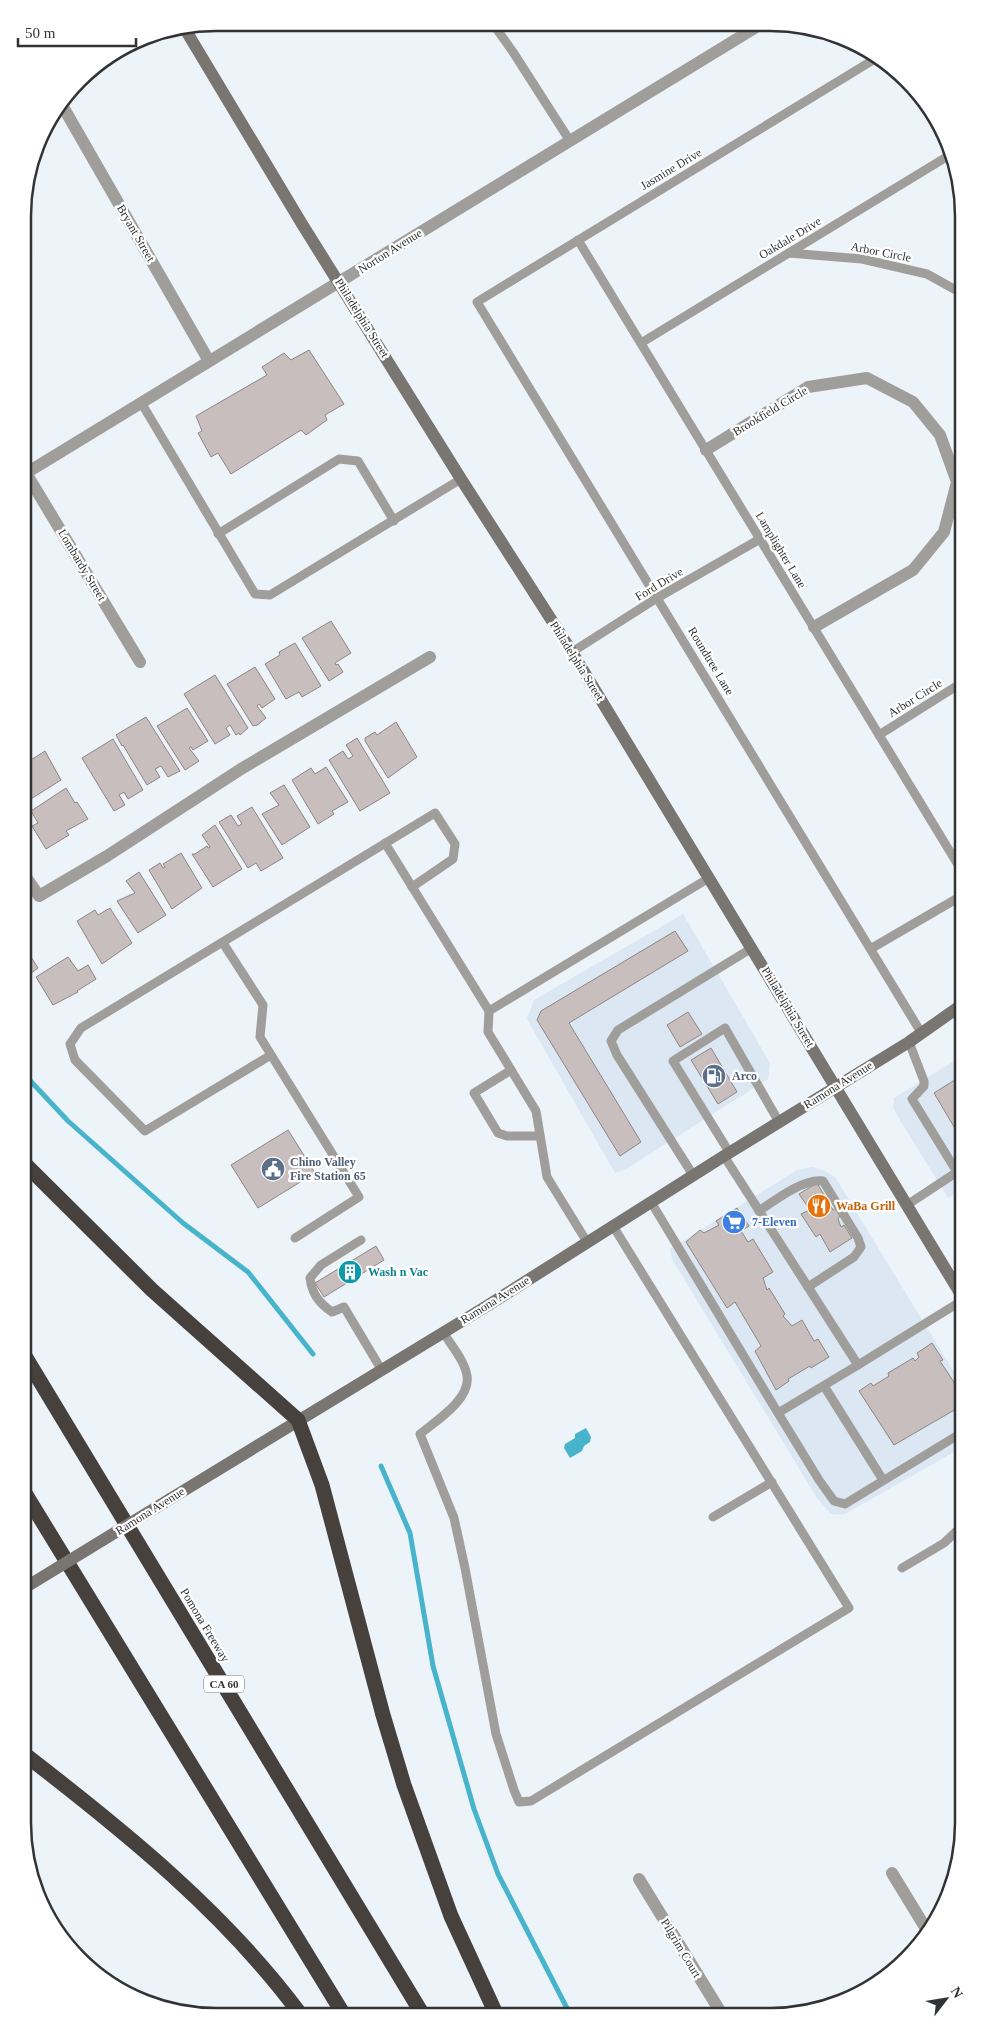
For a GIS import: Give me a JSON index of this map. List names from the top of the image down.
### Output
{
  "streets": {
    "highway": ["Pomona Freeway", "CA 60"],
    "main road": ["Philadelphia Street", "Ramona Avenue"],
    "street": [
      "Bryant Street",
      "Norton Avenue",
      "Brookfield Circle",
      "Lombardy Street",
      "Pilgrim Court"
    ],
    "lane": [
      "Jasmine Drive",
      "Oakdale Drive",
      "Arbor Circle",
      "Lamplighter Lane",
      "Ford Drive",
      "Roundtree Lane"
    ]
  },
  "crossings": [
    ["Jasmine Drive", "Lamplighter Lane"],
    ["Jasmine Drive", "Roundtree Lane"],
    ["Bryant Street", "Norton Avenue"],
    ["Oakdale Drive", "Arbor Circle"],
    ["Oakdale Drive", "Lamplighter Lane"],
    ["Norton Avenue", "Philadelphia Street"],
    ["Arbor Circle", "Lamplighter Lane"],
    ["Philadelphia Street", "Ford Drive"],
    ["Philadelphia Street", "Ramona Avenue"],
    ["Brookfield Circle", "Lamplighter Lane"],
    ["Lamplighter Lane", "Ford Drive"],
    ["Ford Drive", "Roundtree Lane"],
    ["Roundtree Lane", "Ramona Avenue"]
  ],
  "places": {
    "fuel station": ["Arco"],
    "public building": ["Chino Valley Fire Station 65"],
    "restaurant": ["WaBa Grill"],
    "supermarket": ["7-Eleven"],
    "building": ["Wash n Vac"]
  },
  "scale_bar": "50 m",
  "north": "top right"
}
